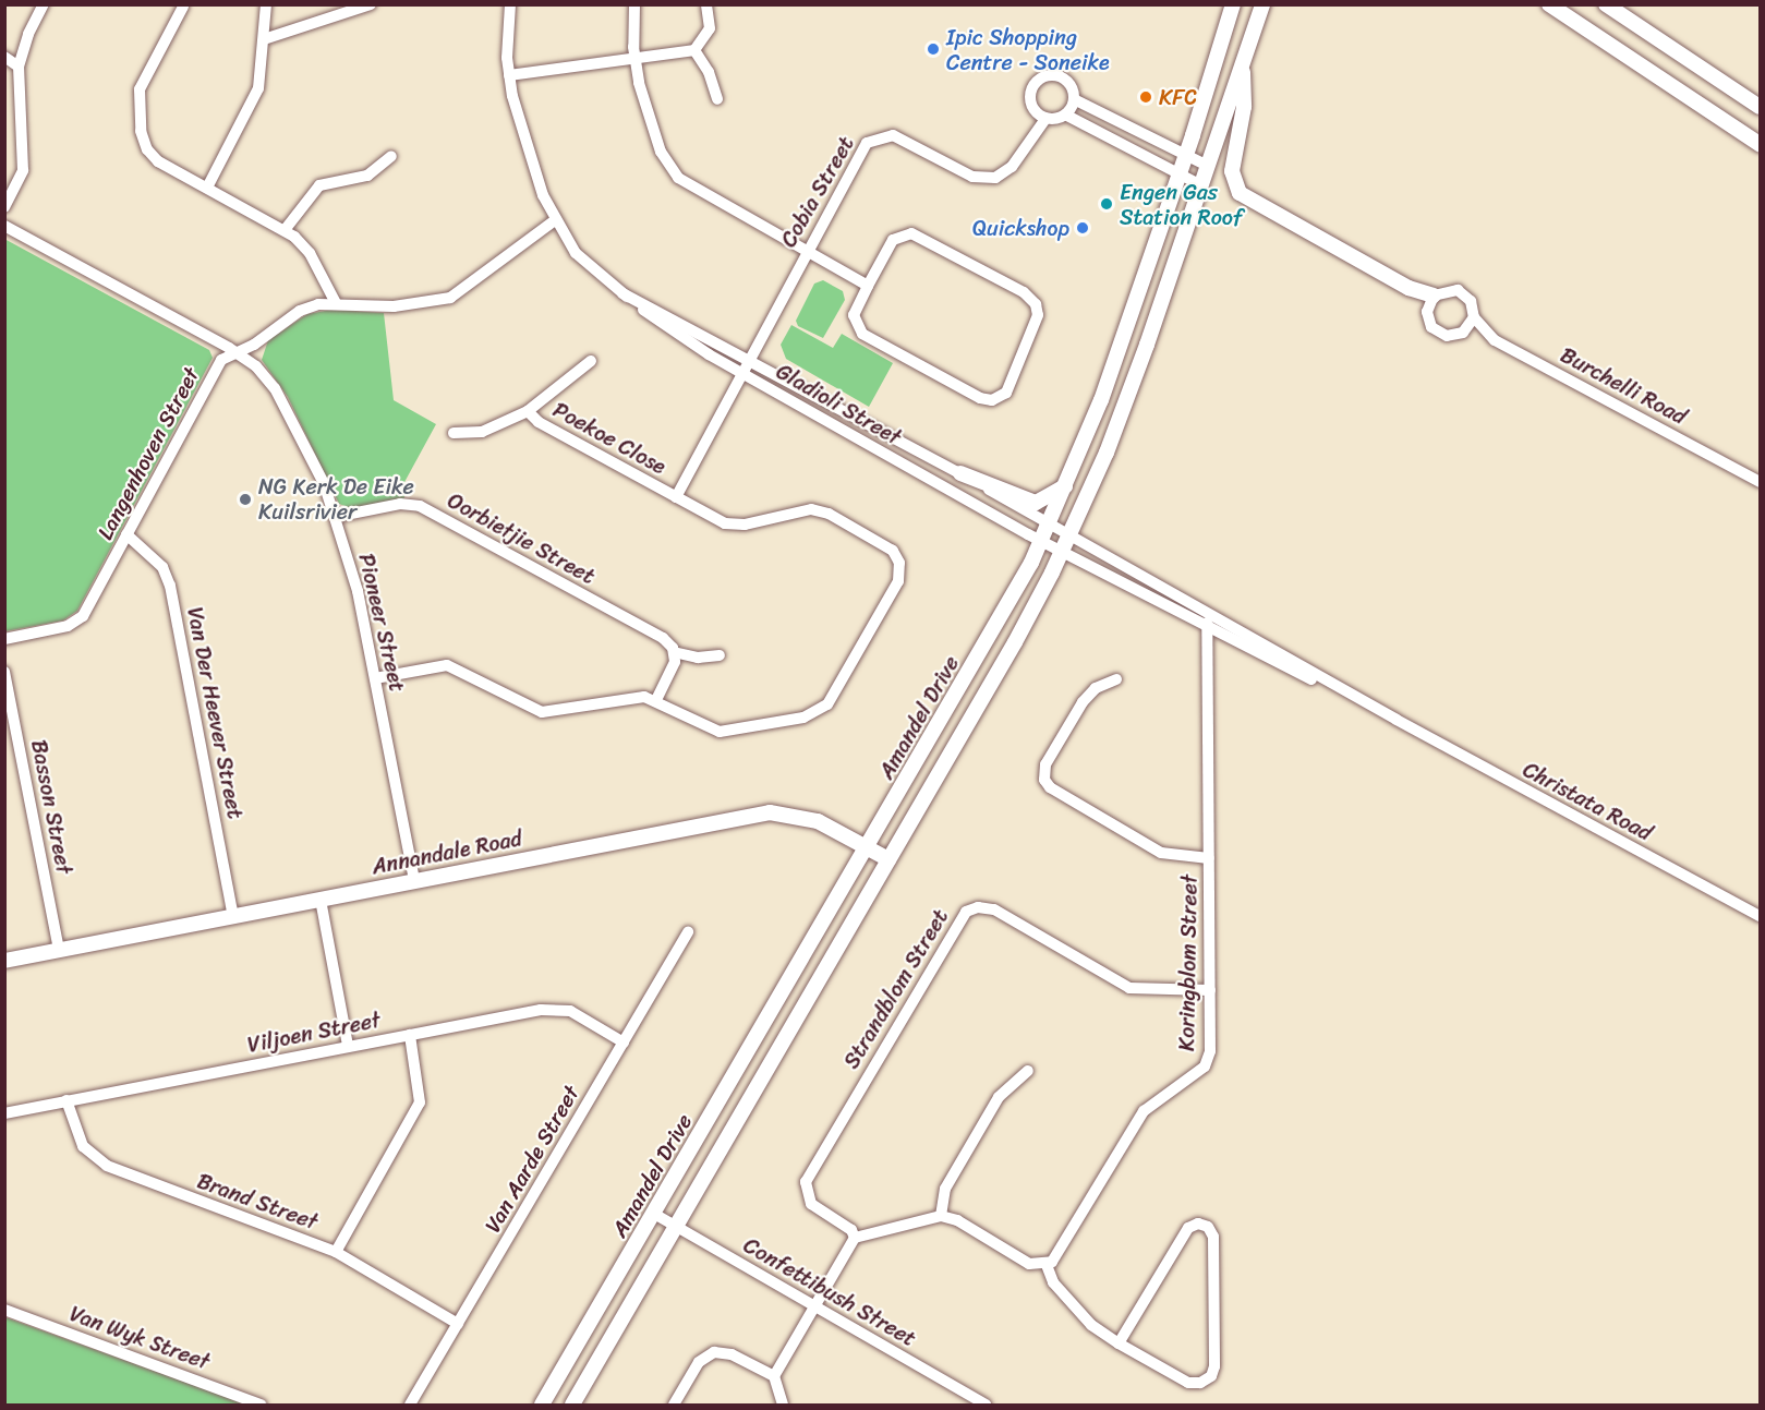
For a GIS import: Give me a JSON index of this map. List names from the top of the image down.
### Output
{
  "streets": {
    "street": [
      "Cobia Street",
      "Burchelli Road",
      "Gladioli Street",
      "Poekoe Close",
      "Langenhoven Street",
      "Oorbietjie Street",
      "Pioneer Street",
      "Van Der Heever Street",
      "Amandel Drive",
      "Christata Road",
      "Basson Street",
      "Annandale Road",
      "Koringblom Street",
      "Strandblom Street",
      "Viljoen Street",
      "Van Aarde Street",
      "Brand Street",
      "Confettibush Street",
      "Van Wyk Street"
    ]
  },
  "crossings": [
    ["Cobia Street", "Gladioli Street"],
    ["Cobia Street", "Poekoe Close"],
    ["Gladioli Street", "Langenhoven Street"],
    ["Gladioli Street", "Amandel Drive"],
    ["Langenhoven Street", "Pioneer Street"],
    ["Langenhoven Street", "Van Der Heever Street"],
    ["Oorbietjie Street", "Pioneer Street"],
    ["Pioneer Street", "Annandale Road"],
    ["Van Der Heever Street", "Annandale Road"],
    ["Amandel Drive", "Annandale Road"],
    ["Amandel Drive", "Confettibush Street"],
    ["Christata Road", "Koringblom Street"],
    ["Basson Street", "Annandale Road"],
    ["Koringblom Street", "Strandblom Street"],
    ["Viljoen Street", "Van Aarde Street"],
    ["Viljoen Street", "Brand Street"],
    ["Van Aarde Street", "Brand Street"]
  ],
  "places": [
    "Ipic Shopping Centre - Soneike",
    "KFC",
    "Engen Gas Station Roof",
    "Quickshop",
    "NG Kerk De Eike Kuilsrivier"
  ]
}
